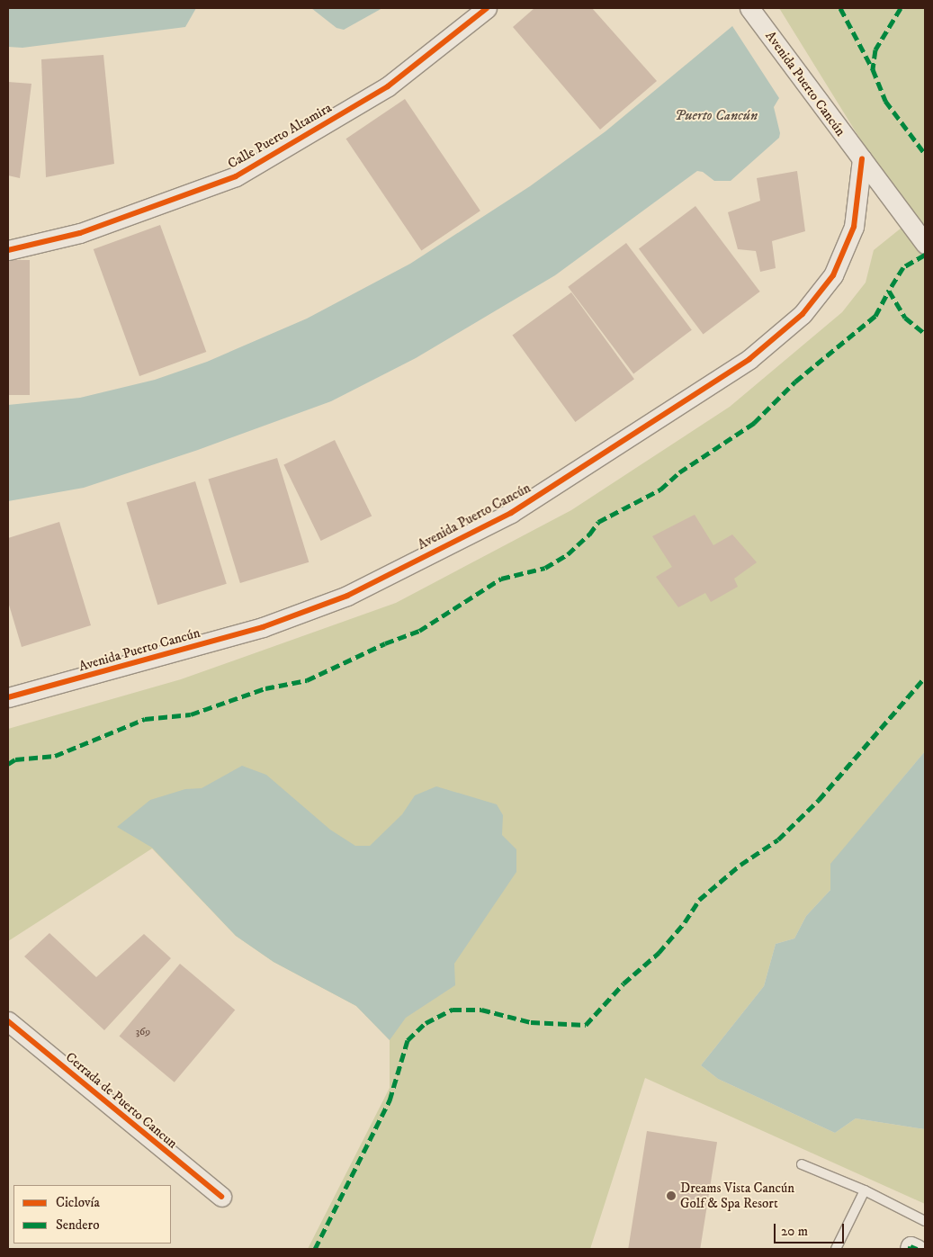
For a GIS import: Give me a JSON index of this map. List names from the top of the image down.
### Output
{
  "streets": {
    "street": ["Avenida Puerto Cancún", "Calle Puerto Altamira", "Cerrada de Puerto Cancun"]
  },
  "water": ["Puerto Cancún"],
  "places": ["Dreams Vista Cancún Golf & Spa Resort"],
  "house_numbers": ["369"],
  "legend": ["Ciclovía", "Sendero"],
  "scale_bar": "20 m"
}
